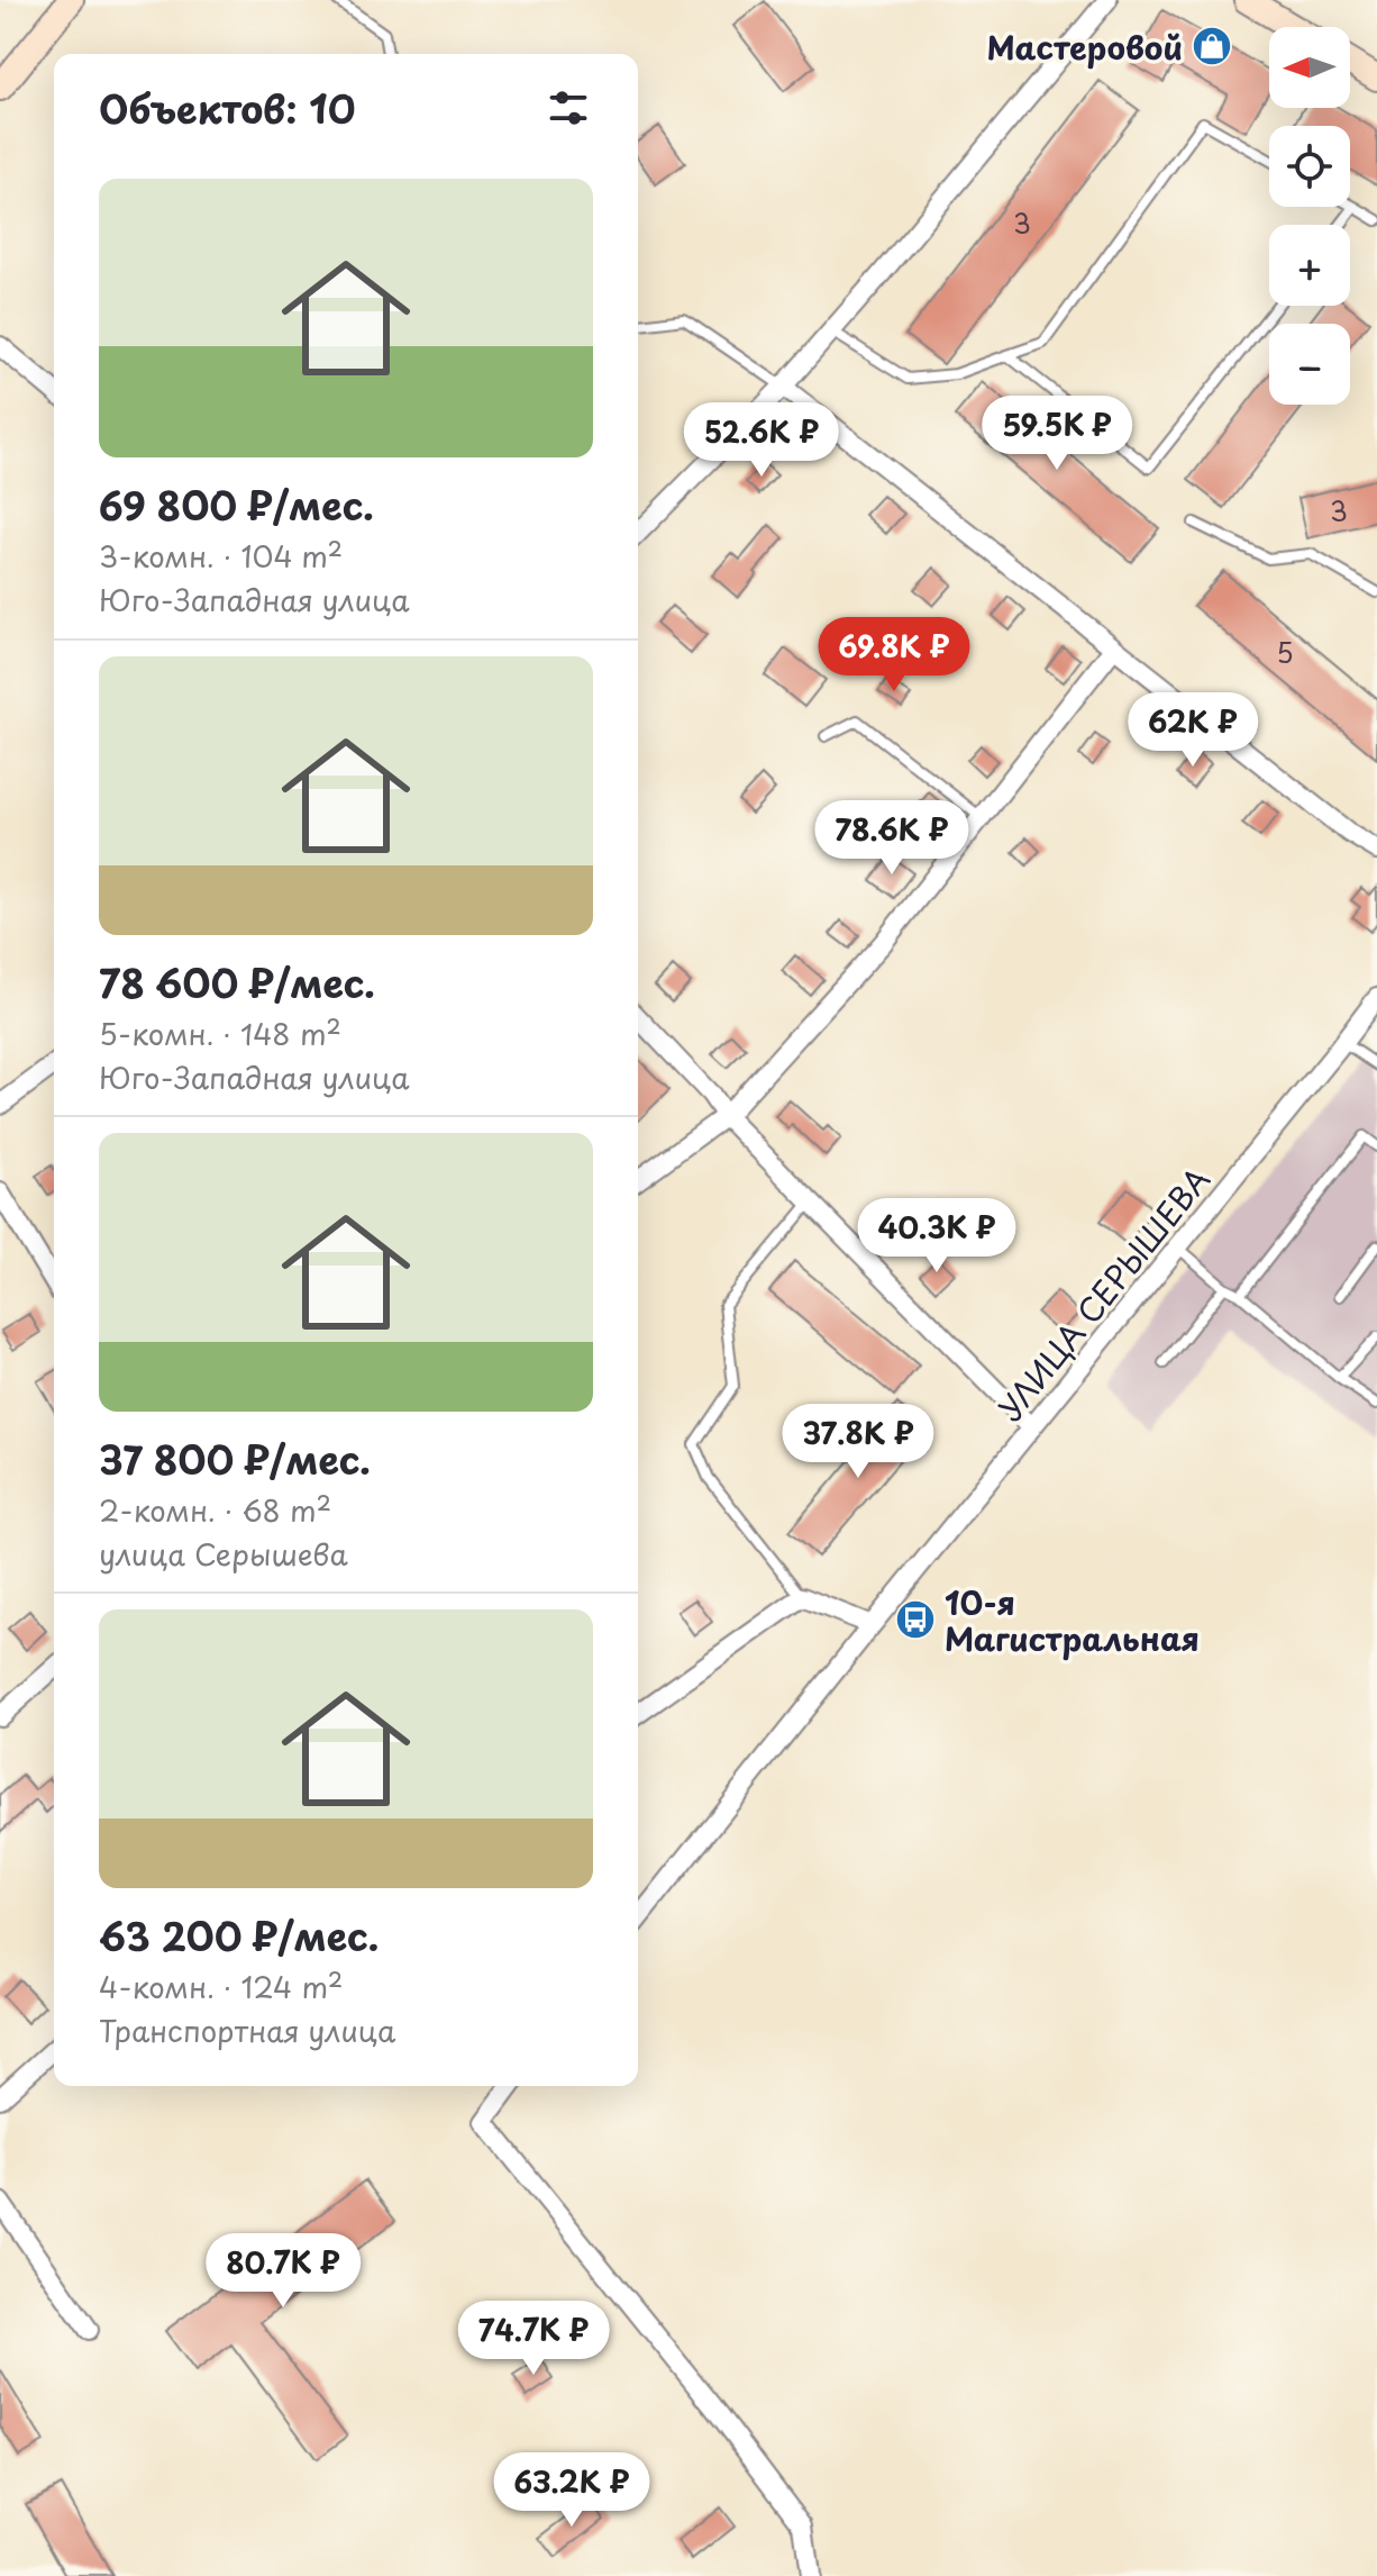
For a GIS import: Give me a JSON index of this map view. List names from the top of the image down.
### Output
{
  "streets": {
    "street": ["УЛИЦА СЕРЫШЕВА"]
  },
  "places": {
    "shop": ["Мастеровой"],
    "bus stop": ["10-я Магистральная"]
  },
  "house_numbers": ["3", "3", "5"],
  "north": "left",
  "page": {
    "map_buttons": ["+", "−"],
    "heading": "Объектов: 10",
    "list": [
      {
        "name": "69 800 ₽/мес.",
        "note": "3-комн. · 104 m² · Юго-Западная улица"
      },
      {
        "name": "78 600 ₽/мес.",
        "note": "5-комн. · 148 m² · Юго-Западная улица"
      },
      {
        "name": "37 800 ₽/мес.",
        "note": "2-комн. · 68 m² · улица Серышева"
      },
      {
        "name": "63 200 ₽/мес.",
        "note": "4-комн. · 124 m² · Транспортная улица"
      }
    ],
    "price": [
      "59.5K ₽",
      "52.6K ₽",
      "69.8K ₽",
      "62K ₽",
      "78.6K ₽",
      "40.3K ₽",
      "37.8K ₽",
      "80.7K ₽",
      "74.7K ₽",
      "63.2K ₽"
    ]
  }
}
